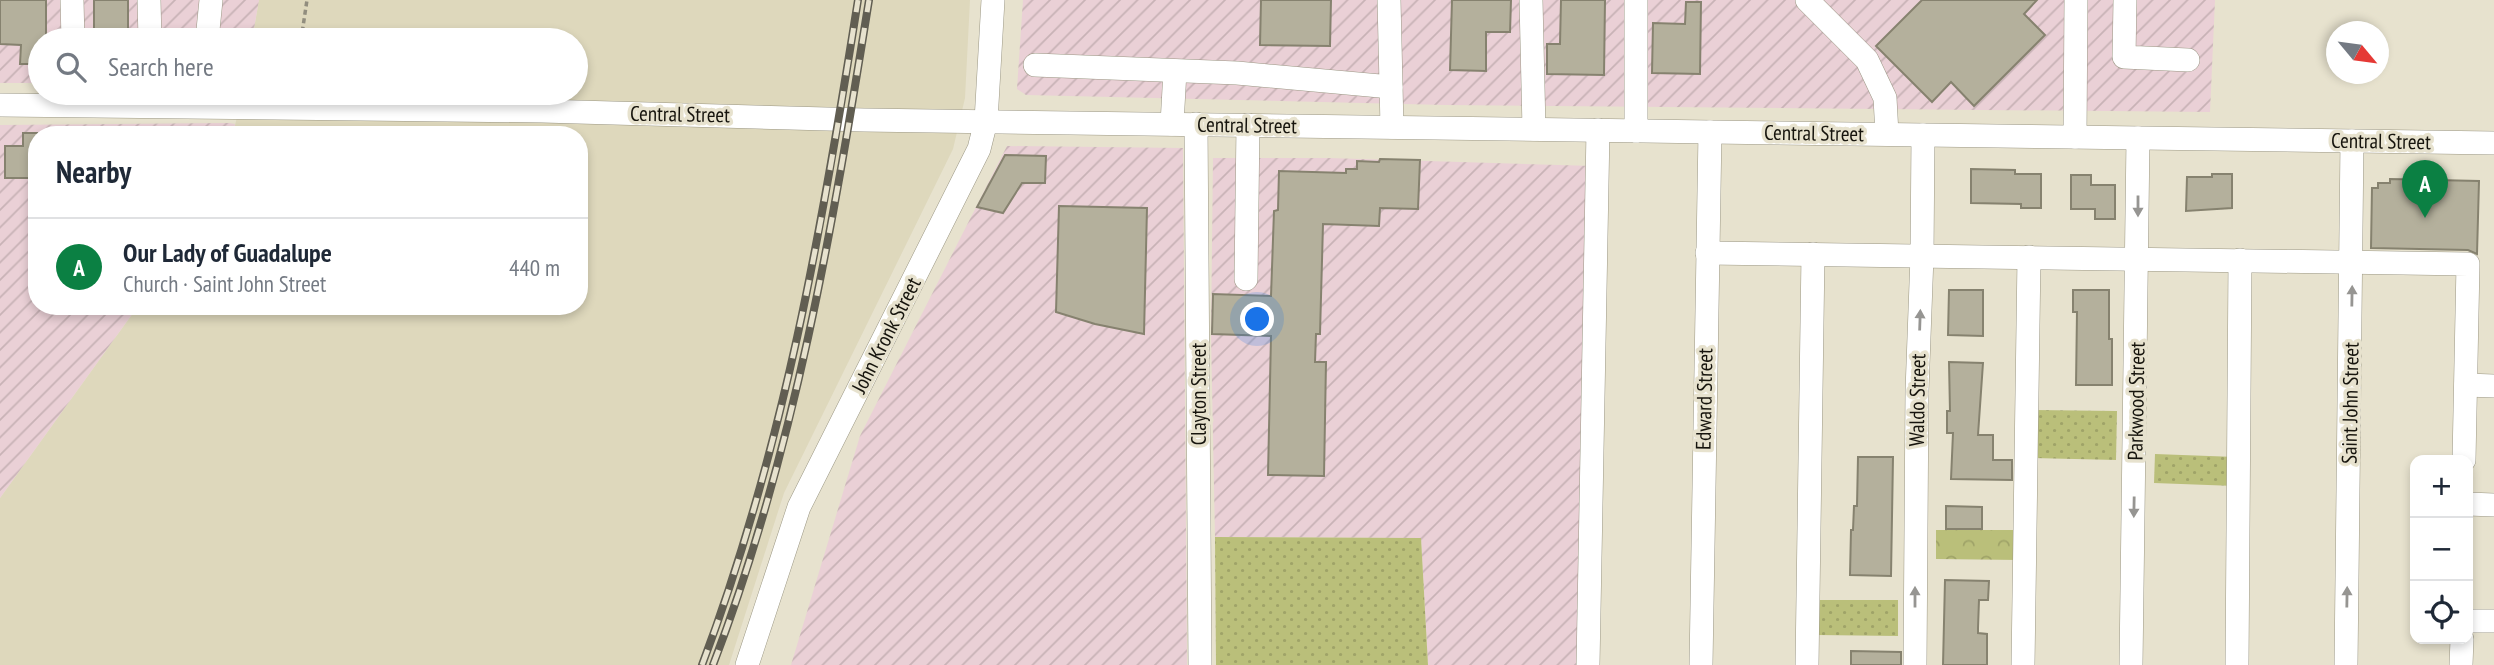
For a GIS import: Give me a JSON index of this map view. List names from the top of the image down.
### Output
{
  "streets": {
    "street": [
      "Central Street",
      "John Kronk Street",
      "Clayton Street",
      "Edward Street",
      "Waldo Street",
      "Parkwood Street",
      "Saint John Street"
    ]
  },
  "crossings": [
    ["Central Street", "John Kronk Street"],
    ["Central Street", "Clayton Street"],
    ["Central Street", "Edward Street"],
    ["Central Street", "Waldo Street"],
    ["Central Street", "Parkwood Street"],
    ["Central Street", "Saint John Street"]
  ],
  "north": "bottom right",
  "page": {
    "search": "Search here",
    "heading": "Nearby",
    "pins": "A",
    "list": [
      {
        "mark": "A",
        "name": "Our Lady of Guadalupe",
        "note": "Church · Saint John Street",
        "value": "440 m"
      }
    ],
    "map_buttons": ["+", "−"]
  }
}
